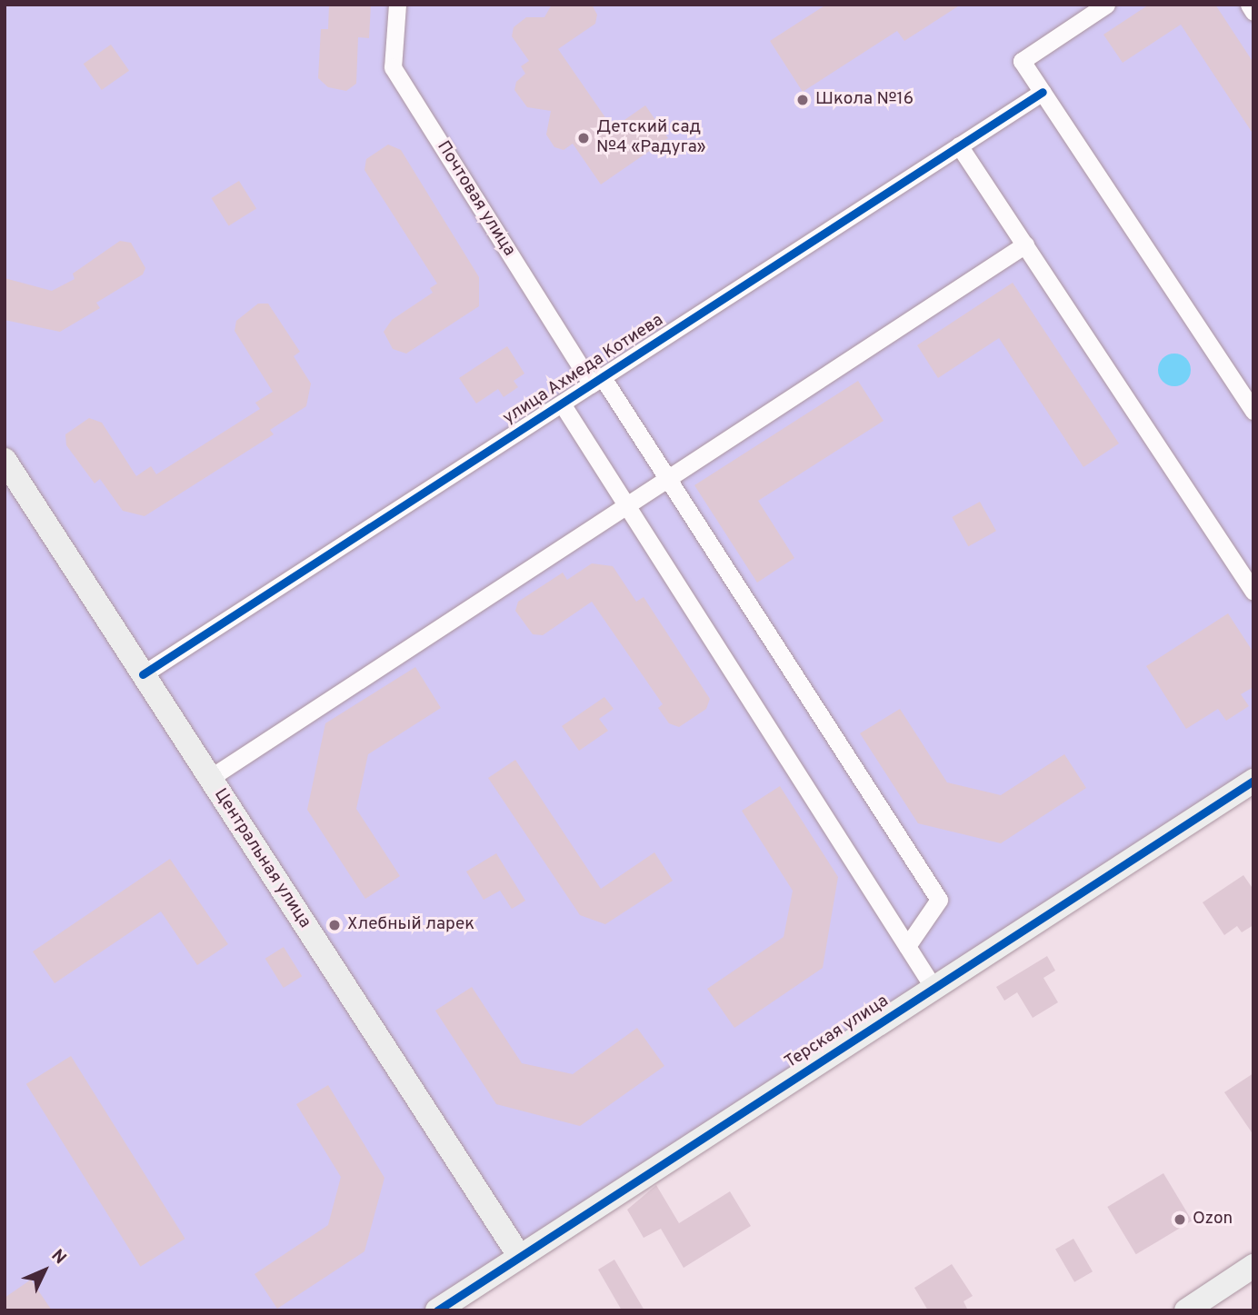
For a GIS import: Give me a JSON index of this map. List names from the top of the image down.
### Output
{
  "streets": {
    "street": [
      "Почтовая улица",
      "улица Ахмеда Котиева",
      "Центральная улица",
      "Терская улица"
    ]
  },
  "crossings": [
    ["Почтовая улица", "улица Ахмеда Котиева"],
    ["улица Ахмеда Котиева", "Центральная улица"],
    ["Центральная улица", "Терская улица"]
  ],
  "places": [
    "Школа №16",
    "Детский сад №4 «Радуга»",
    "Хлебный ларек",
    "Ozon"
  ],
  "north": "top right"
}
